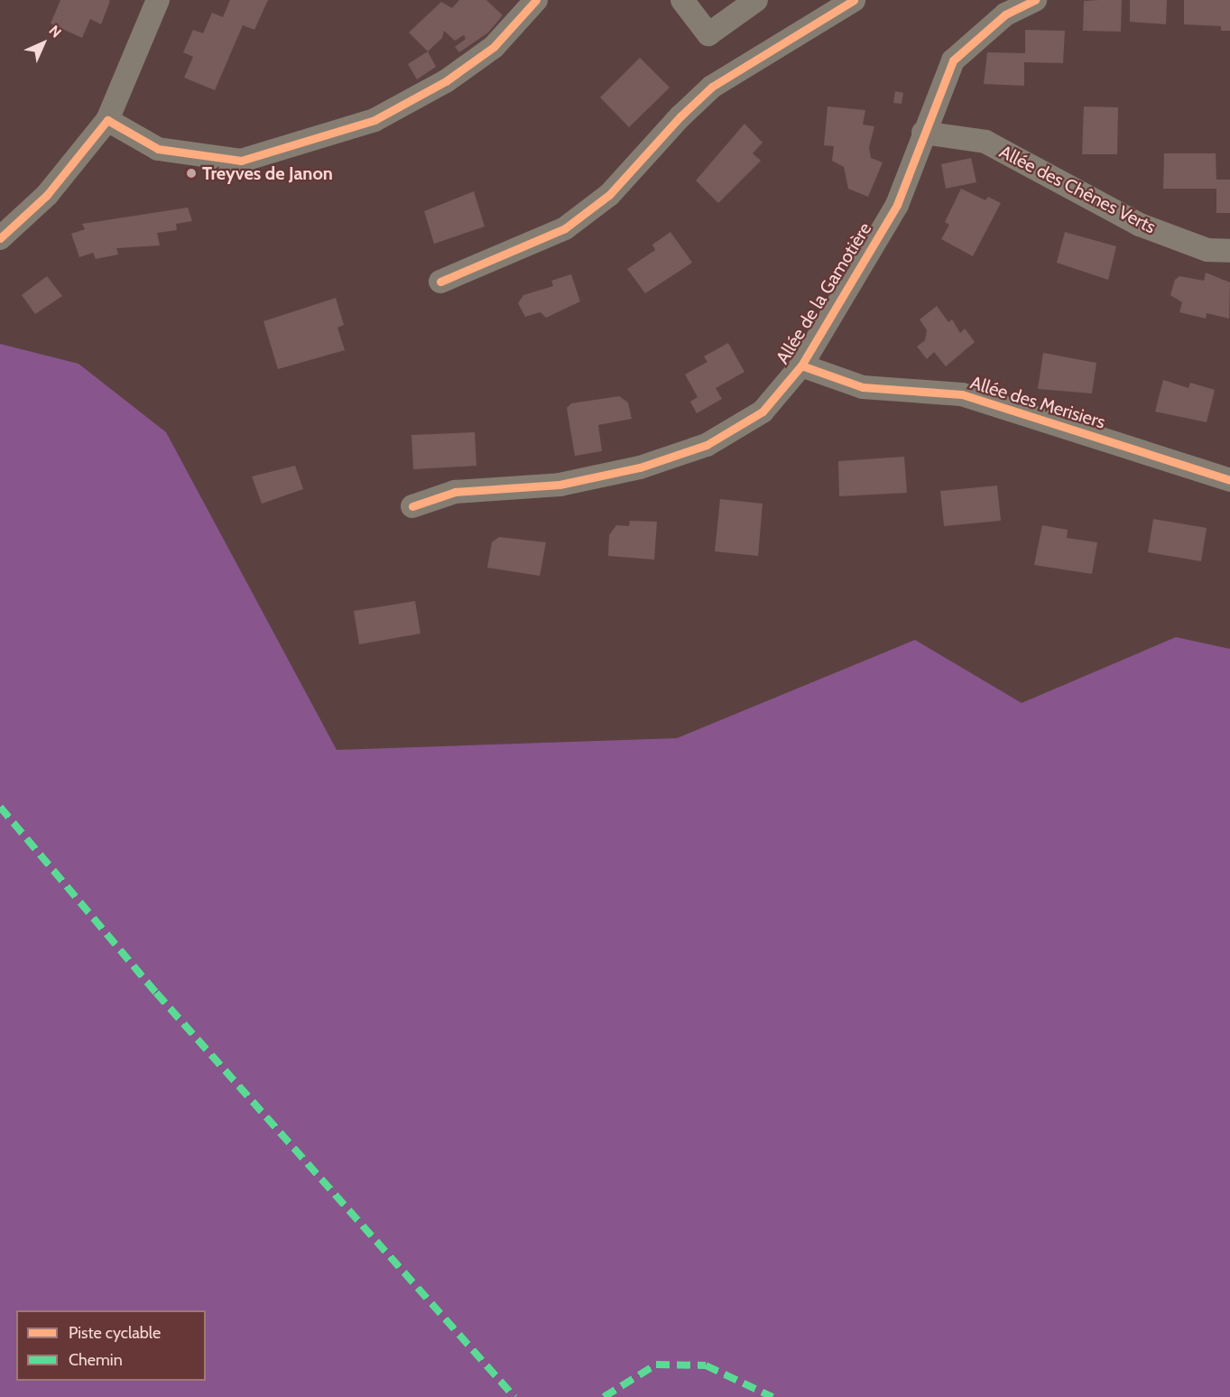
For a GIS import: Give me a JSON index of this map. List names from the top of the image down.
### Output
{
  "streets": {
    "street": ["Allée des Chênes Verts", "Allée de la Gamotière", "Allée des Merisiers"]
  },
  "crossings": [
    ["Allée des Chênes Verts", "Allée de la Gamotière"],
    ["Allée de la Gamotière", "Allée des Merisiers"]
  ],
  "places": ["Treyves de Janon"],
  "legend": ["Piste cyclable", "Chemin"],
  "north": "top right"
}
